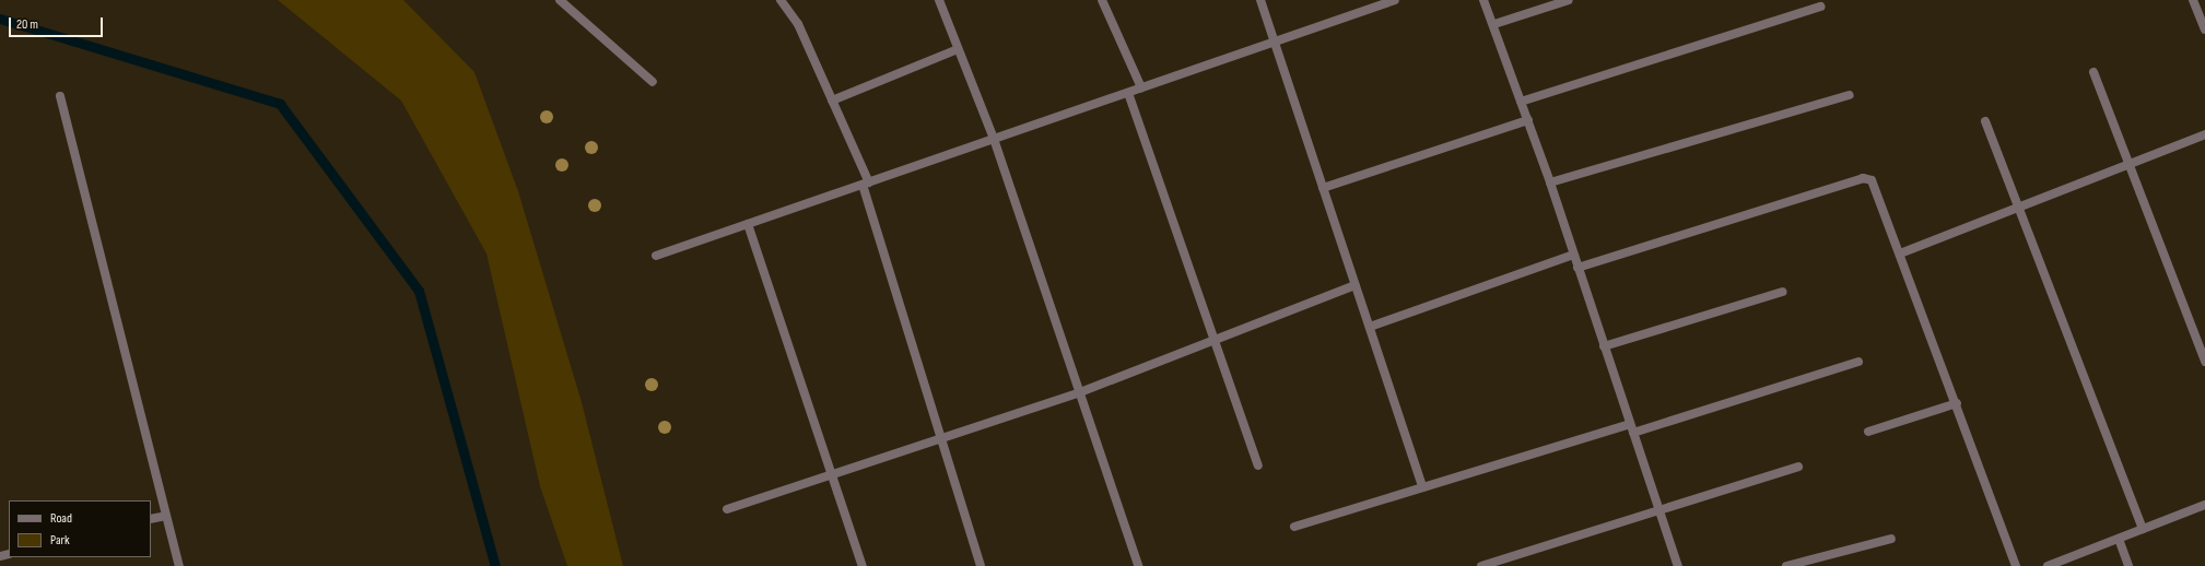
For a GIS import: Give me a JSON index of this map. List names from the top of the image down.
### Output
{
  "legend": ["Road", "Park"],
  "scale_bar": "20 m"
}
